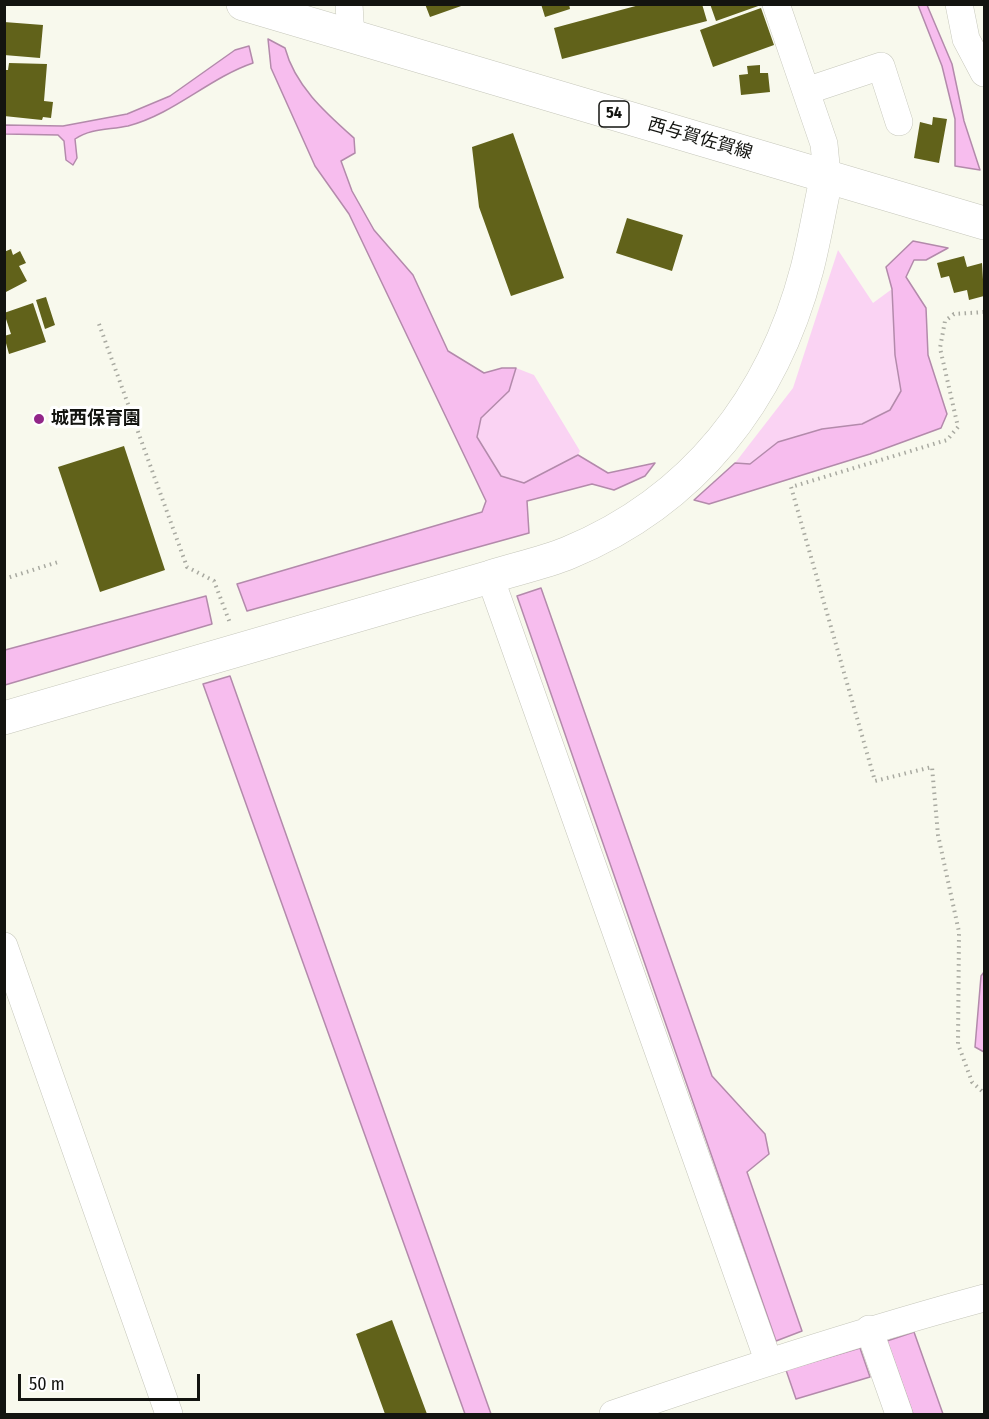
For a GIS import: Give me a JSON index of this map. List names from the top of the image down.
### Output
{
  "streets": {
    "street": ["54", "西与賀佐賀線"]
  },
  "places": ["城西保育園"],
  "scale_bar": "50 m"
}
